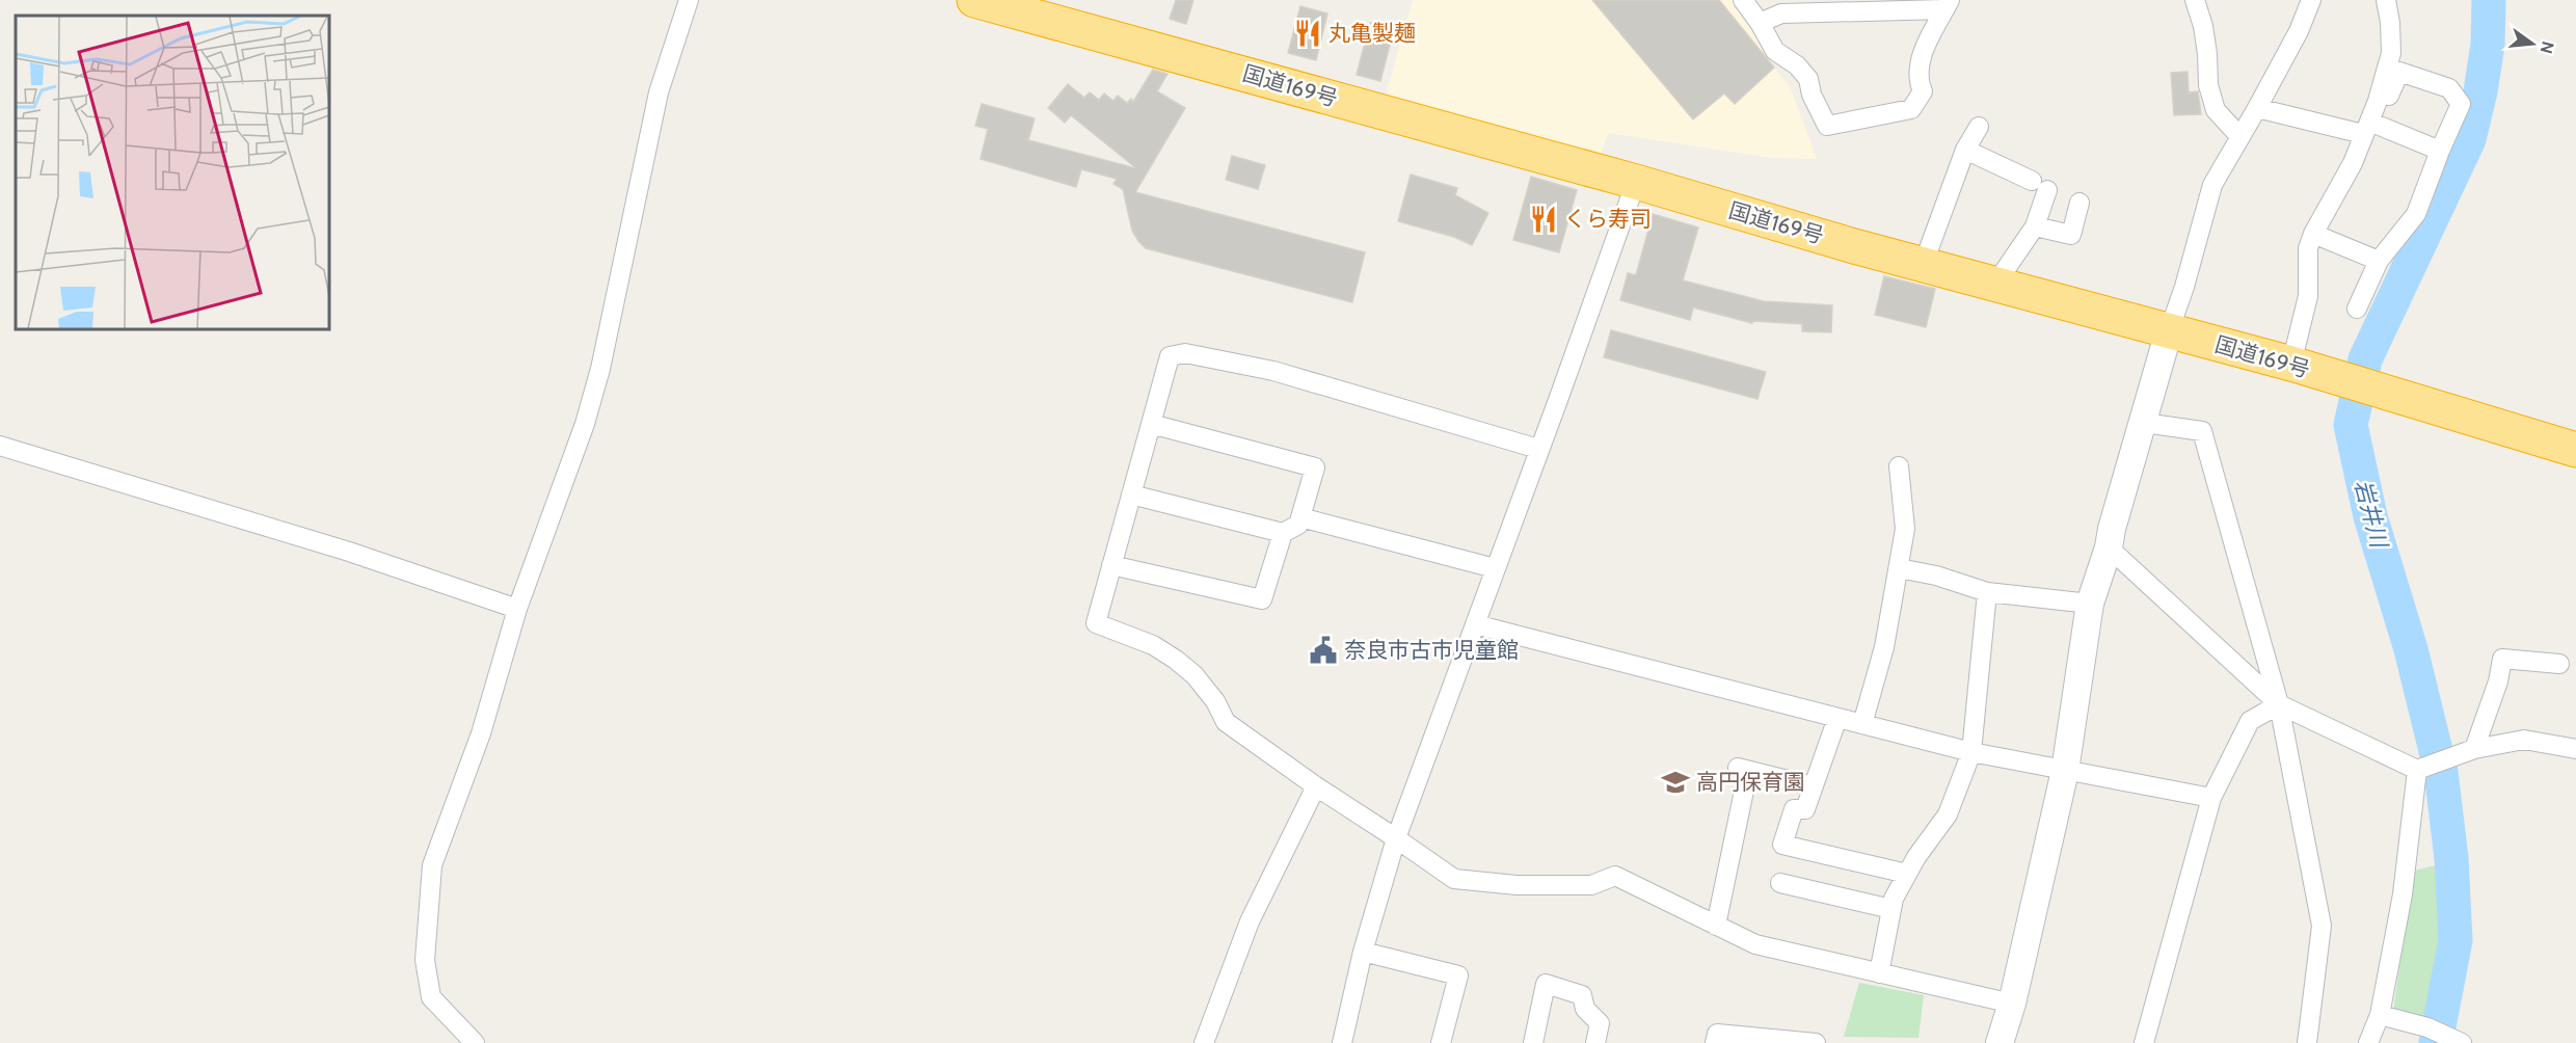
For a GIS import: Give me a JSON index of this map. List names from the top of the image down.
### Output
{
  "streets": {
    "highway": ["国道169号"]
  },
  "water": ["岩井川"],
  "places": {
    "restaurant": ["丸亀製麺", "くら寿司"],
    "public building": ["奈良市古市児童館"],
    "school or university": ["高円保育園"]
  },
  "north": "right"
}
